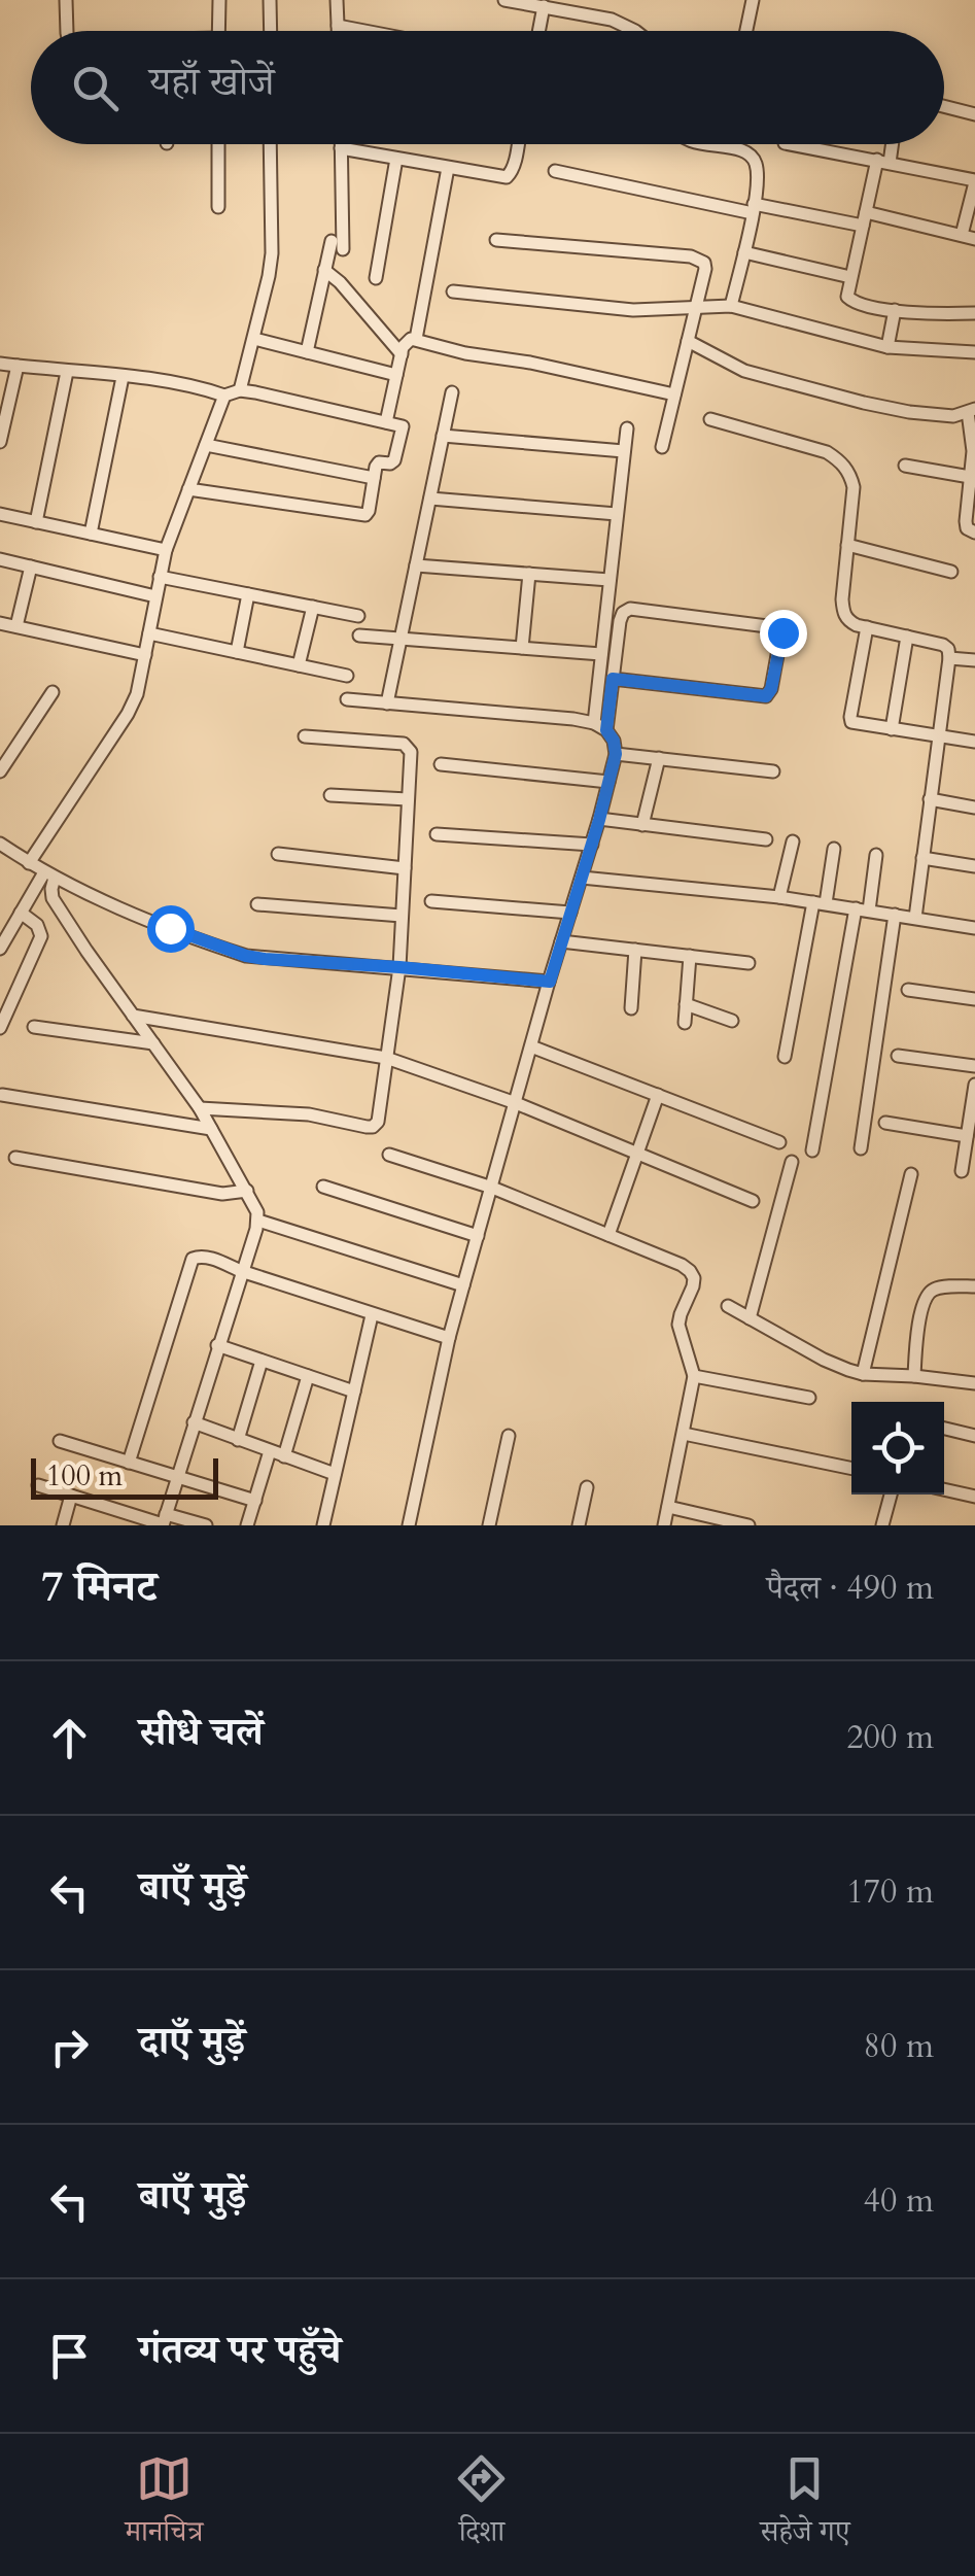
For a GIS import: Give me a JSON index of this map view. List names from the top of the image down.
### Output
{
  "scale_bar": "100 m",
  "page": {
    "search": "यहाँ खोजें",
    "scale": "100 m",
    "heading": ["7 मिनट", "पैदल · 490 m"],
    "list": [
      ["सीधे चलें", "200 m"],
      ["बाएँ मुड़ें", "170 m"],
      ["दाएँ मुड़ें", "80 m"],
      ["बाएँ मुड़ें", "40 m"],
      "गंतव्य पर पहुँचे"
    ],
    "nav": ["मानचित्र", "दिशा", "सहेजे गए"]
  }
}
